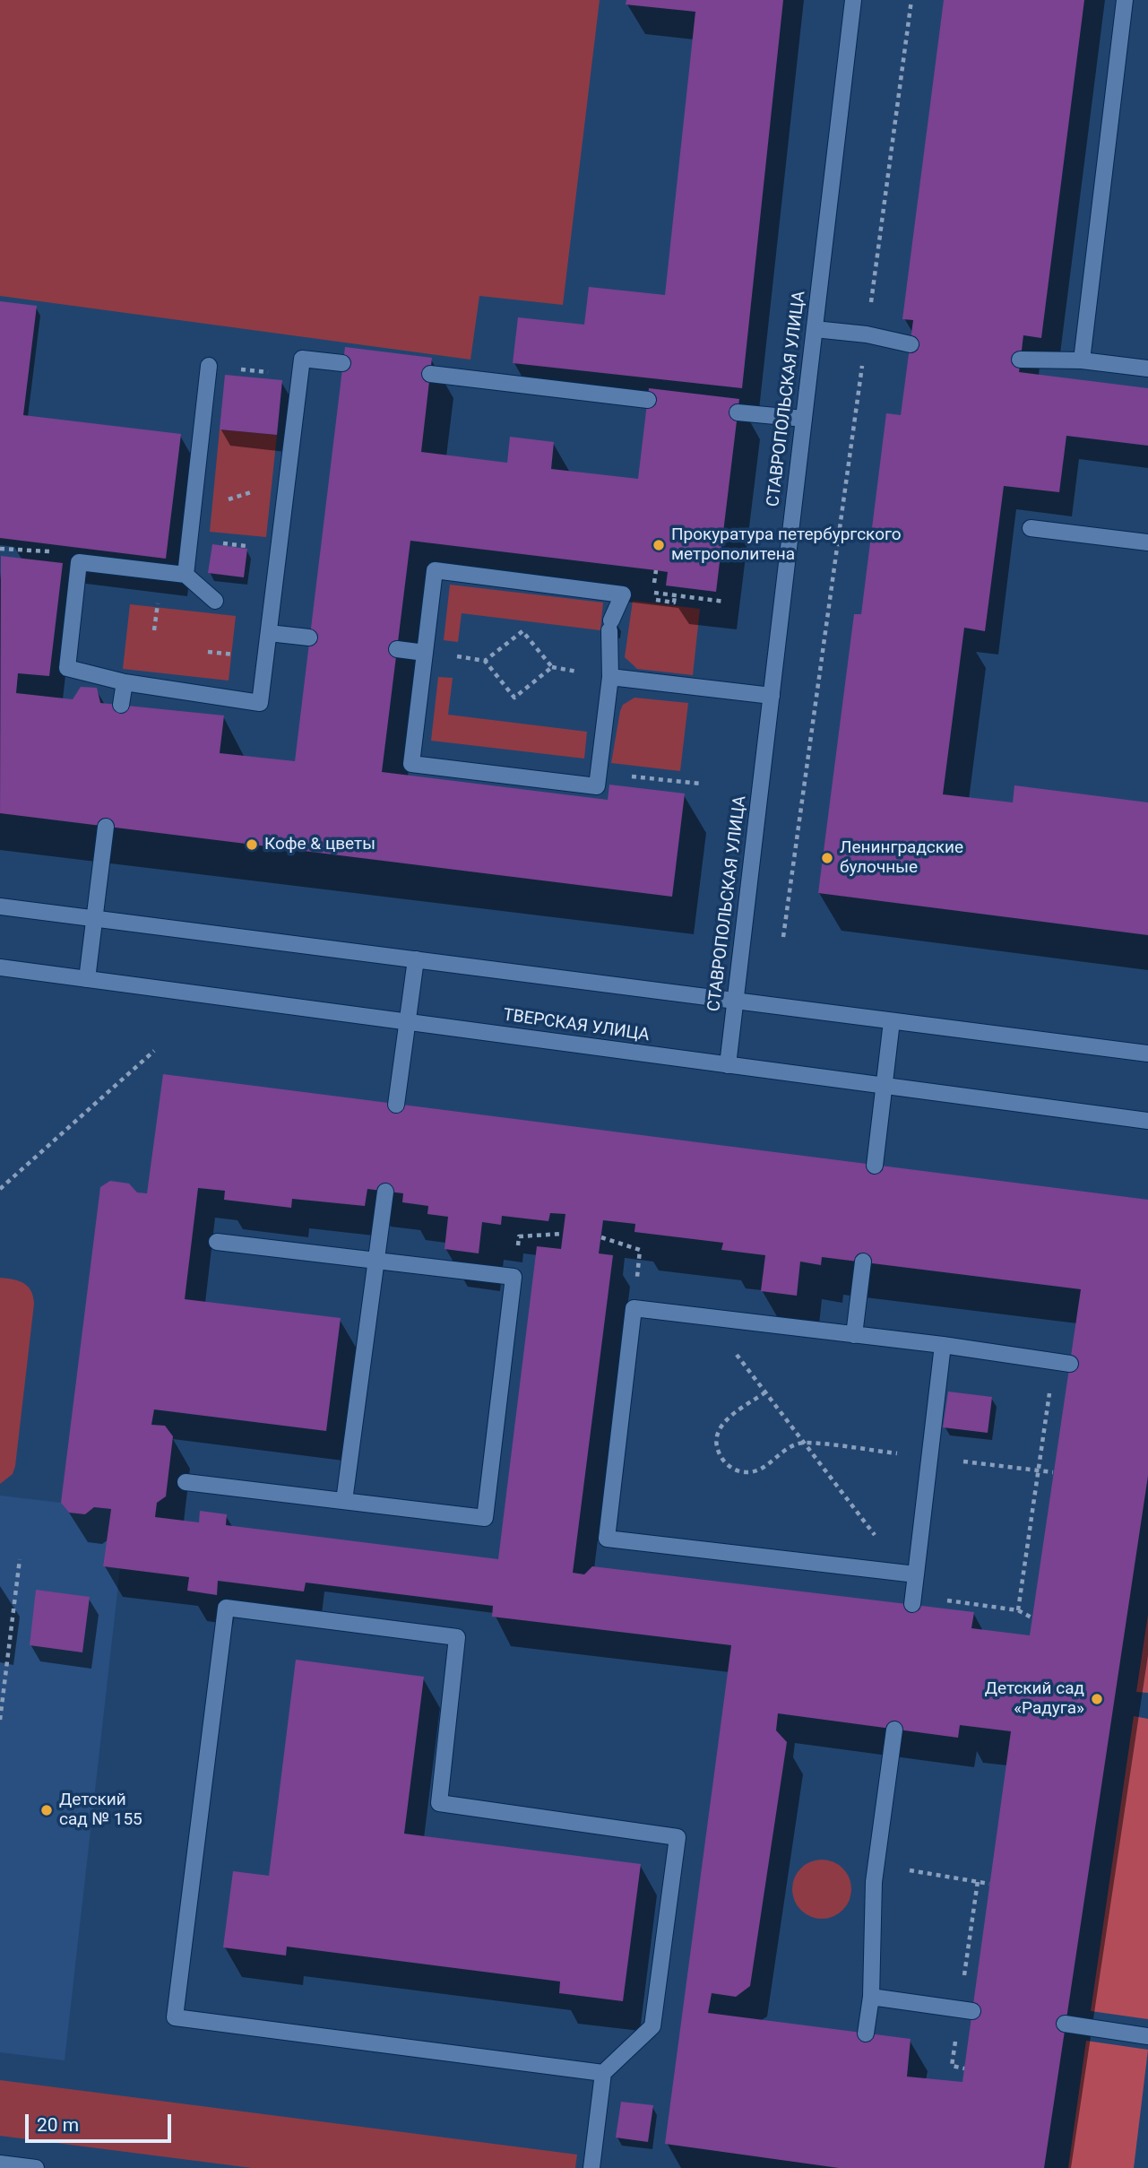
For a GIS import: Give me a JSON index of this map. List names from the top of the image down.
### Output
{
  "streets": {
    "street": ["СТАВРОПОЛЬСКАЯ УЛИЦА", "ТВЕРСКАЯ УЛИЦА"]
  },
  "crossings": [
    ["СТАВРОПОЛЬСКАЯ УЛИЦА", "ТВЕРСКАЯ УЛИЦА"]
  ],
  "places": [
    "Прокуратура петербургского метрополитена",
    "Кофе & цветы",
    "Ленинградские булочные",
    "Детский сад «Радуга»",
    "Детский сад № 155"
  ],
  "scale_bar": "20 m"
}
